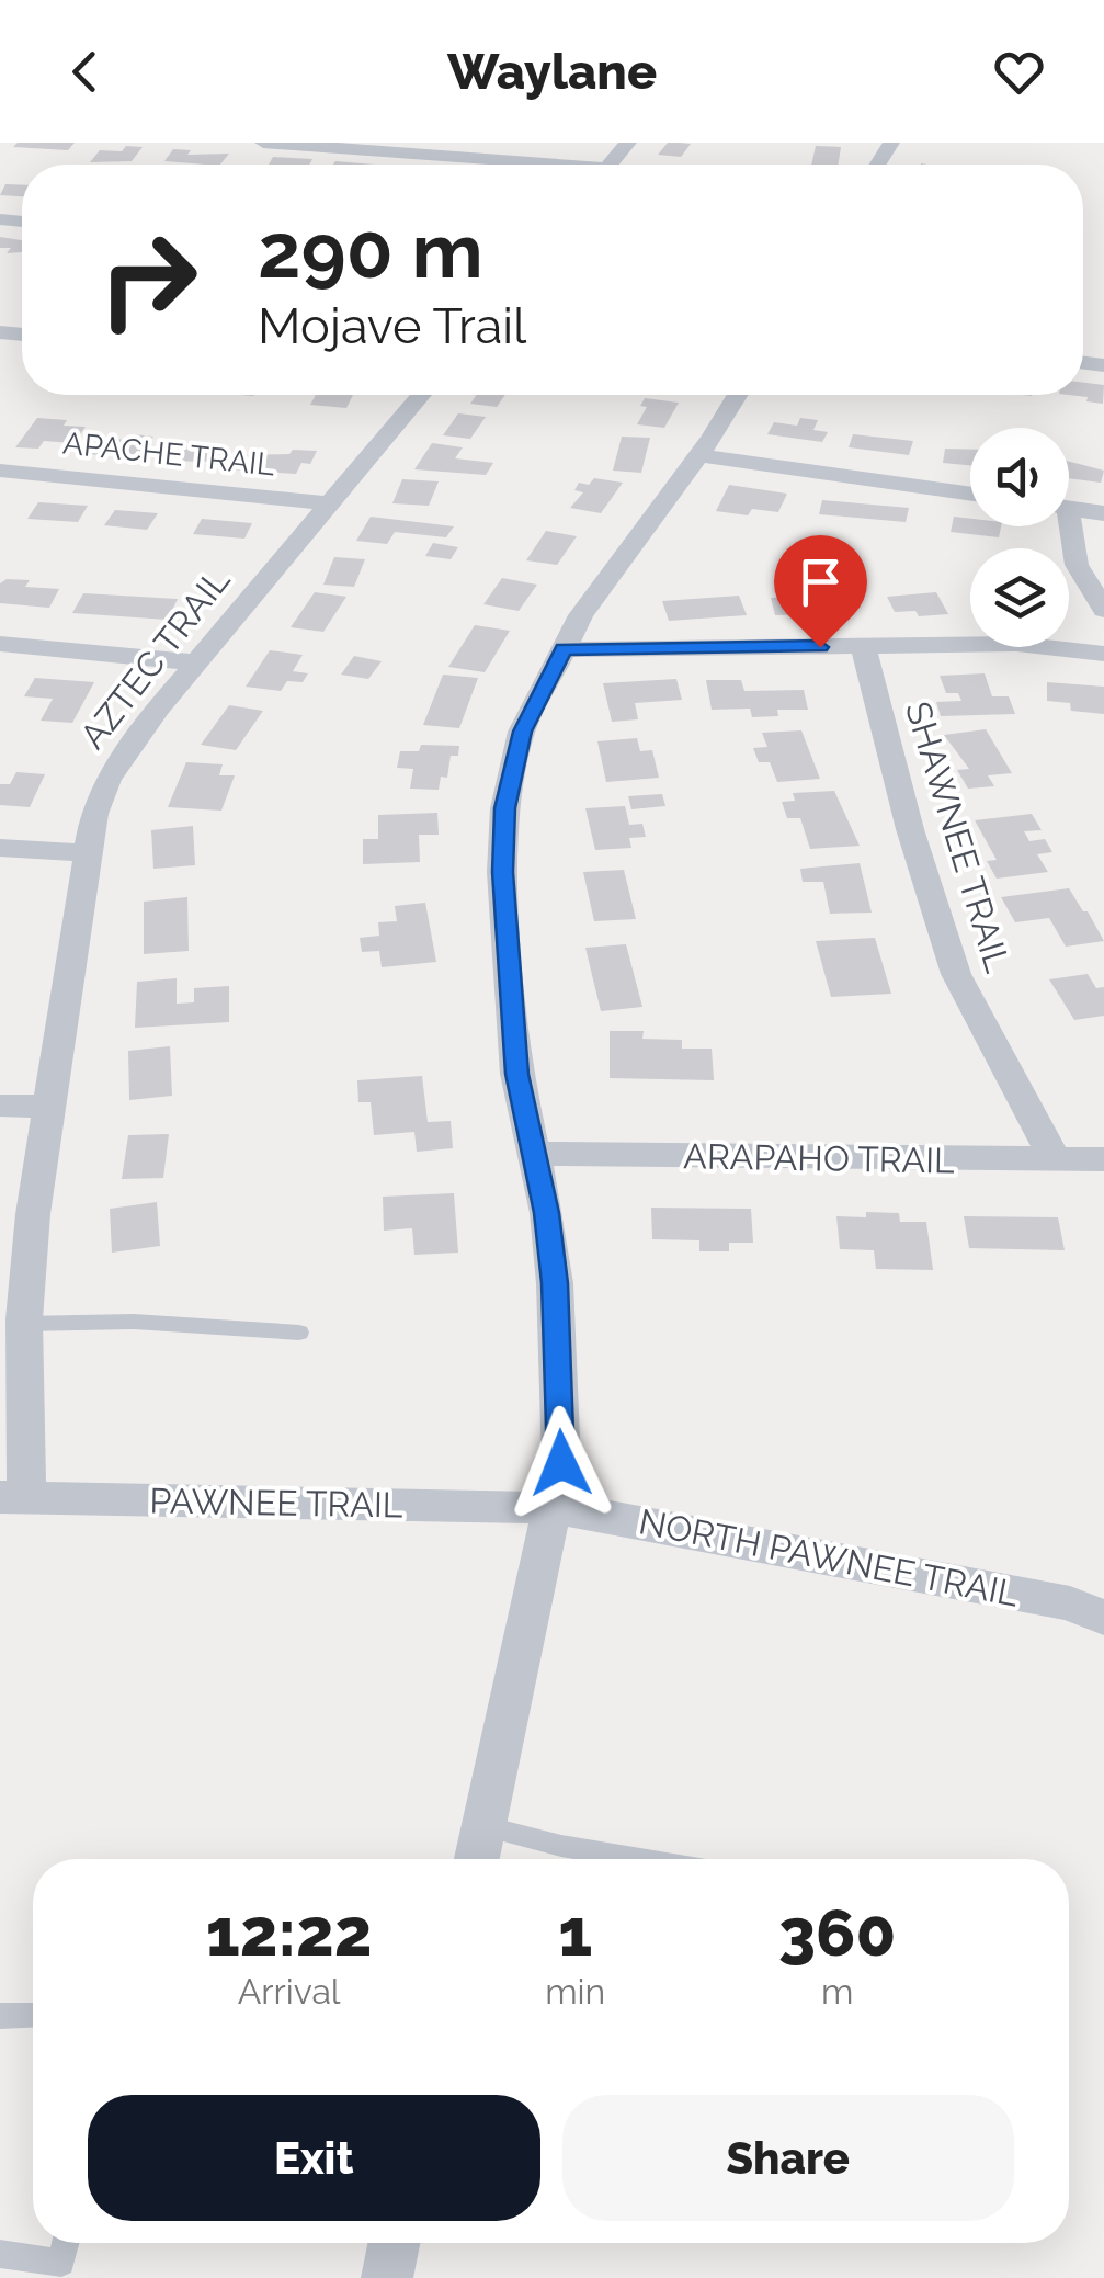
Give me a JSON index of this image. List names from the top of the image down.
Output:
{
  "streets": {
    "street": [
      "APACHE TRAIL",
      "AZTEC TRAIL",
      "SHAWNEE TRAIL",
      "ARAPAHO TRAIL",
      "PAWNEE TRAIL",
      "NORTH PAWNEE TRAIL"
    ]
  },
  "crossings": [
    ["APACHE TRAIL", "AZTEC TRAIL"],
    ["AZTEC TRAIL", "PAWNEE TRAIL"],
    ["SHAWNEE TRAIL", "ARAPAHO TRAIL"],
    ["PAWNEE TRAIL", "NORTH PAWNEE TRAIL"]
  ],
  "page": {
    "header": "Waylane",
    "turn": ["290 m", "Mojave Trail"],
    "eta": [
      "12:22",
      "Arrival",
      "1",
      "min",
      "360",
      "m"
    ],
    "buttons": ["Exit", "Share"]
  }
}
